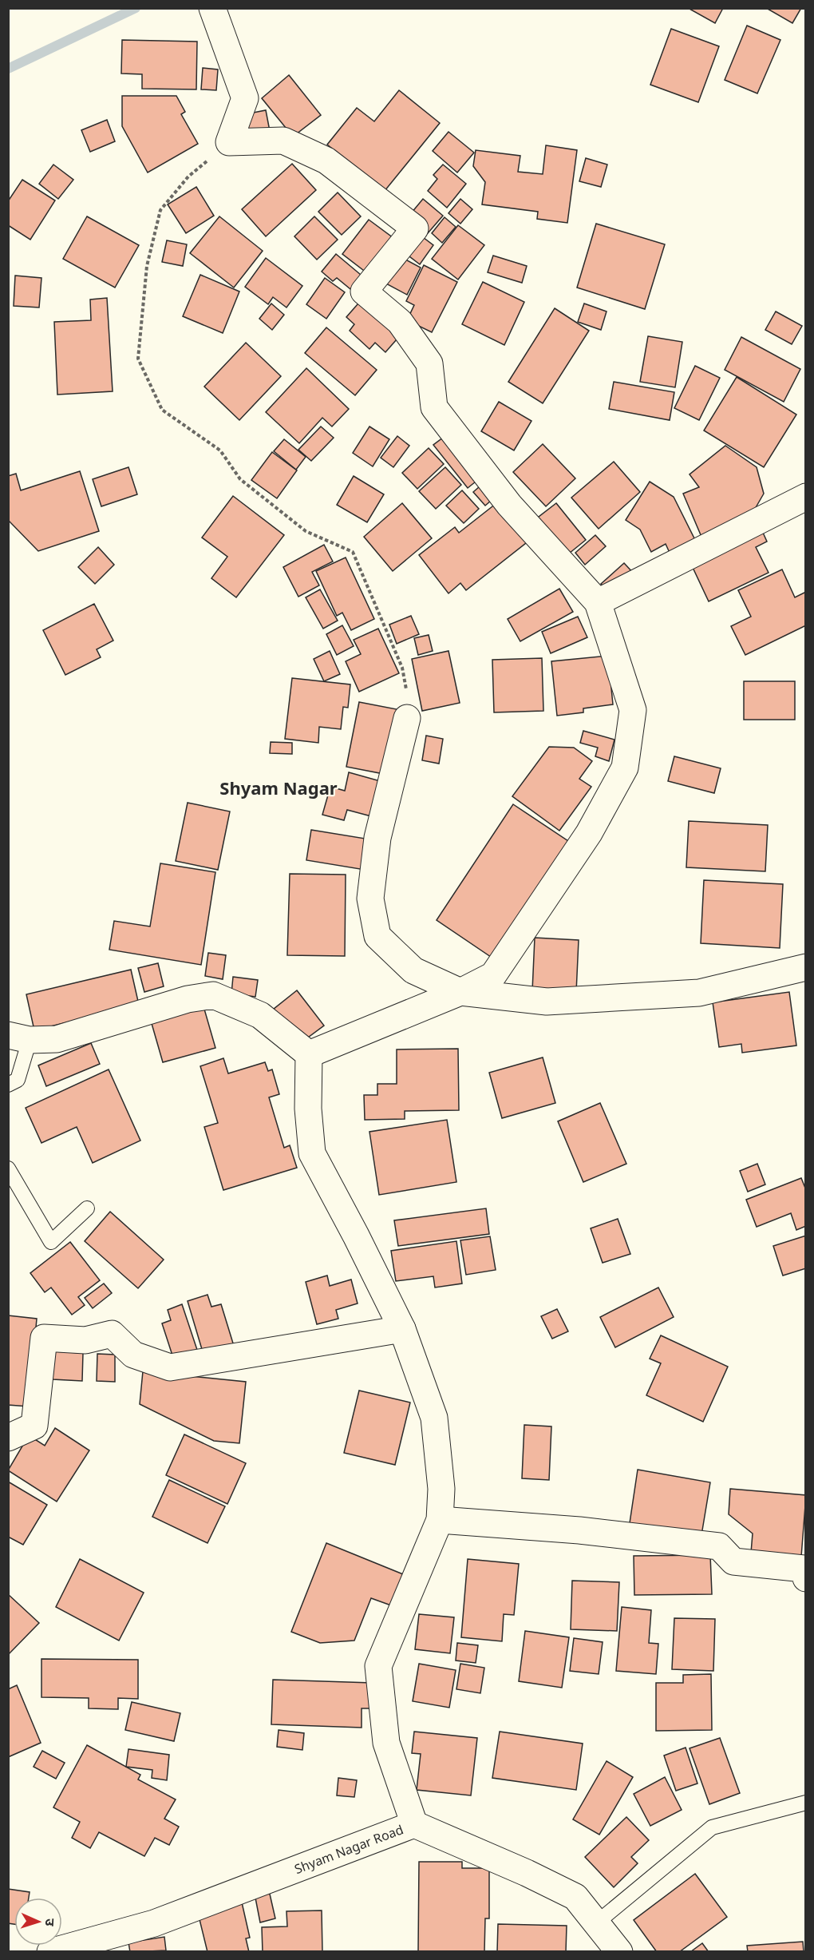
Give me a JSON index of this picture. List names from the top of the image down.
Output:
{
  "streets": {
    "street": ["Shyam Nagar Road"]
  },
  "districts": ["Shyam Nagar"],
  "north": "right"
}
